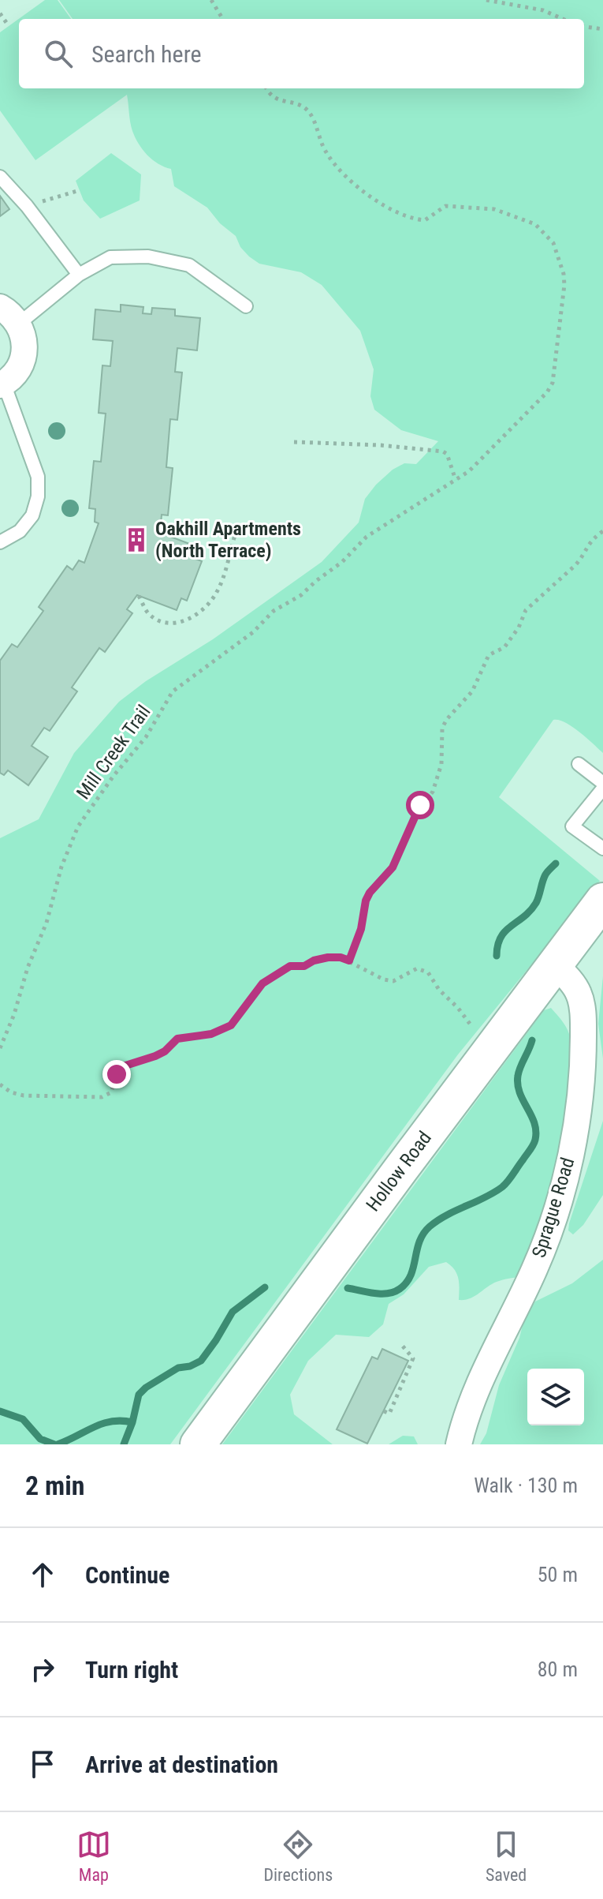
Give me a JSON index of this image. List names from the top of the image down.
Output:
{
  "streets": {
    "main road": ["Hollow Road"],
    "street": ["Sprague Road"],
    "path": ["Mill Creek Trail"]
  },
  "crossings": [
    ["Hollow Road", "Sprague Road"]
  ],
  "places": {
    "building": ["Oakhill Apartments (North Terrace)"]
  },
  "page": {
    "search": "Search here",
    "heading": ["2 min", "Walk · 130 m"],
    "list": [
      ["Continue", "50 m"],
      ["Turn right", "80 m"],
      "Arrive at destination"
    ],
    "nav": ["Map", "Directions", "Saved"]
  }
}
